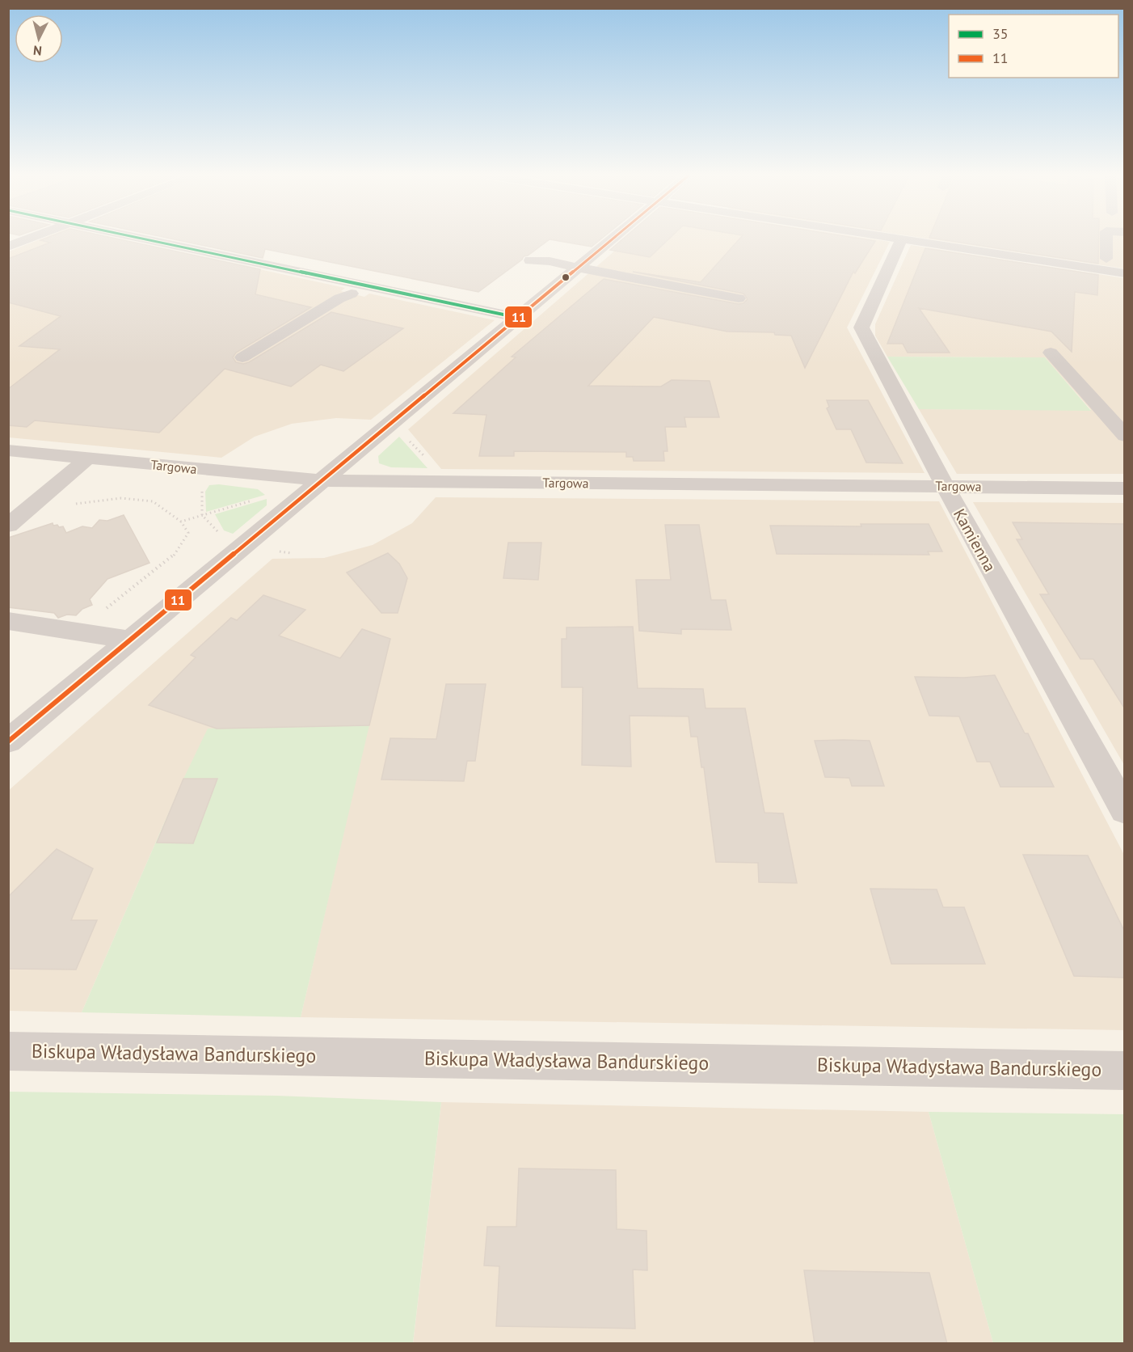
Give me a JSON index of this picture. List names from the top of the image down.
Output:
{
  "streets": {
    "street": ["Targowa", "Kamienna", "Biskupa Władysława Bandurskiego"]
  },
  "crossings": [
    ["Targowa", "Kamienna"]
  ],
  "lines": ["transit line 35", "transit line 11"],
  "legend": ["35", "11"],
  "north": "bottom"
}
